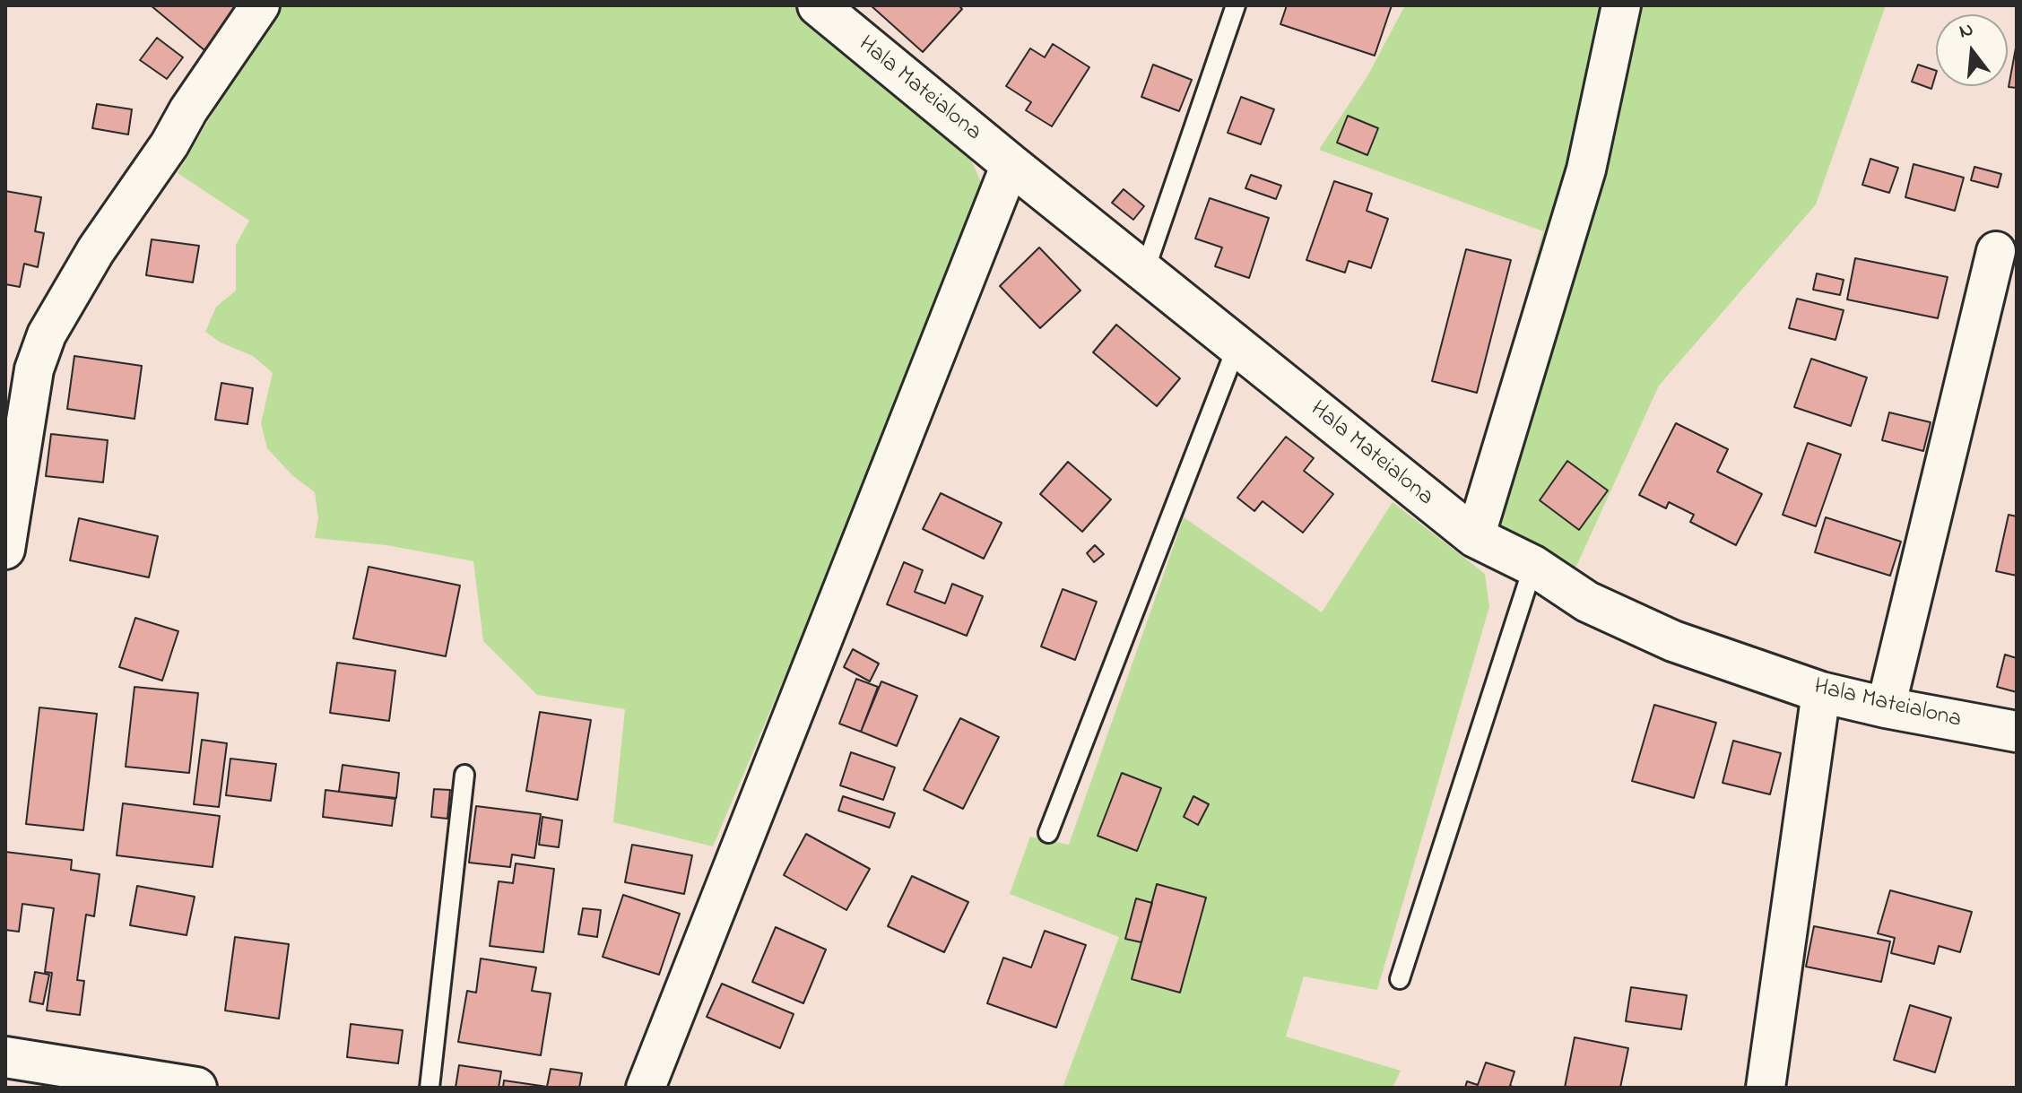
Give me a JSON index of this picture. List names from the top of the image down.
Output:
{
  "streets": {
    "street": ["Hala Mateialona"]
  },
  "north": "top"
}
